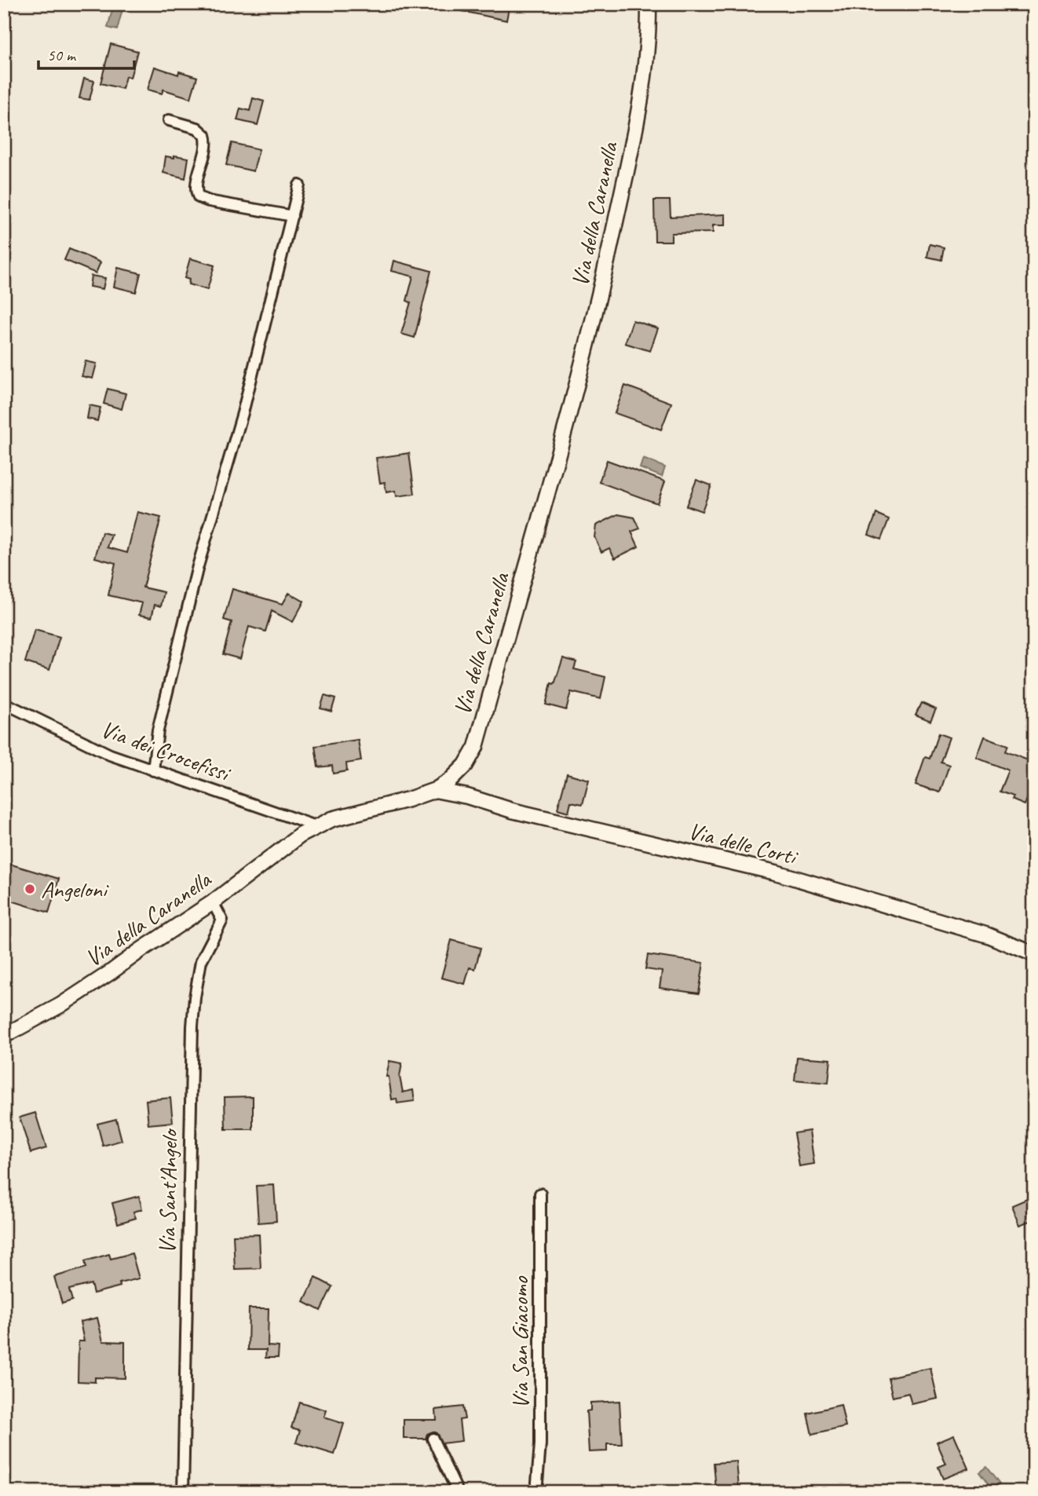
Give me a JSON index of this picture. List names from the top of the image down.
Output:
{
  "streets": {
    "main road": ["Via della Caranella", "Via delle Corti"],
    "street": ["Via dei Crocefissi", "Via Sant'Angelo", "Via San Giacomo"]
  },
  "crossings": [
    ["Via della Caranella", "Via dei Crocefissi"],
    ["Via della Caranella", "Via delle Corti"],
    ["Via della Caranella", "Via Sant'Angelo"]
  ],
  "places": ["Angeloni"],
  "scale_bar": "50 m"
}
